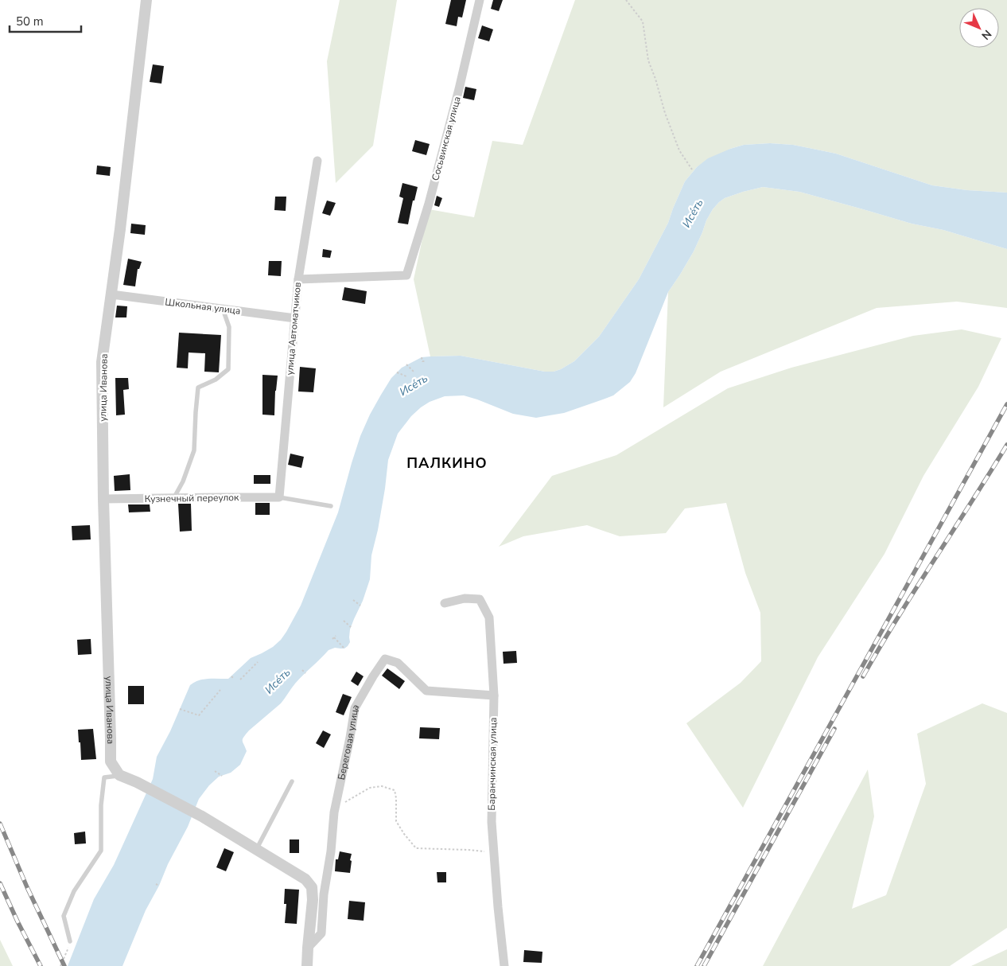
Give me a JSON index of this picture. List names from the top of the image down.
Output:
{
  "streets": {
    "street": [
      "Сосьвинская улица",
      "Школьная улица",
      "улица Автоматчиков",
      "улица Иванова",
      "Кузнечный переулок",
      "Береговая улица",
      "Баранчинская улица"
    ]
  },
  "crossings": [
    ["Сосьвинская улица", "улица Автоматчиков"],
    ["Школьная улица", "улица Автоматчиков"],
    ["Школьная улица", "улица Иванова"],
    ["улица Автоматчиков", "Кузнечный переулок"],
    ["улица Иванова", "Кузнечный переулок"],
    ["Береговая улица", "Баранчинская улица"]
  ],
  "districts": ["ПАЛКИНО"],
  "water": ["Исе́ть"],
  "scale_bar": "50 m",
  "north": "bottom right"
}
